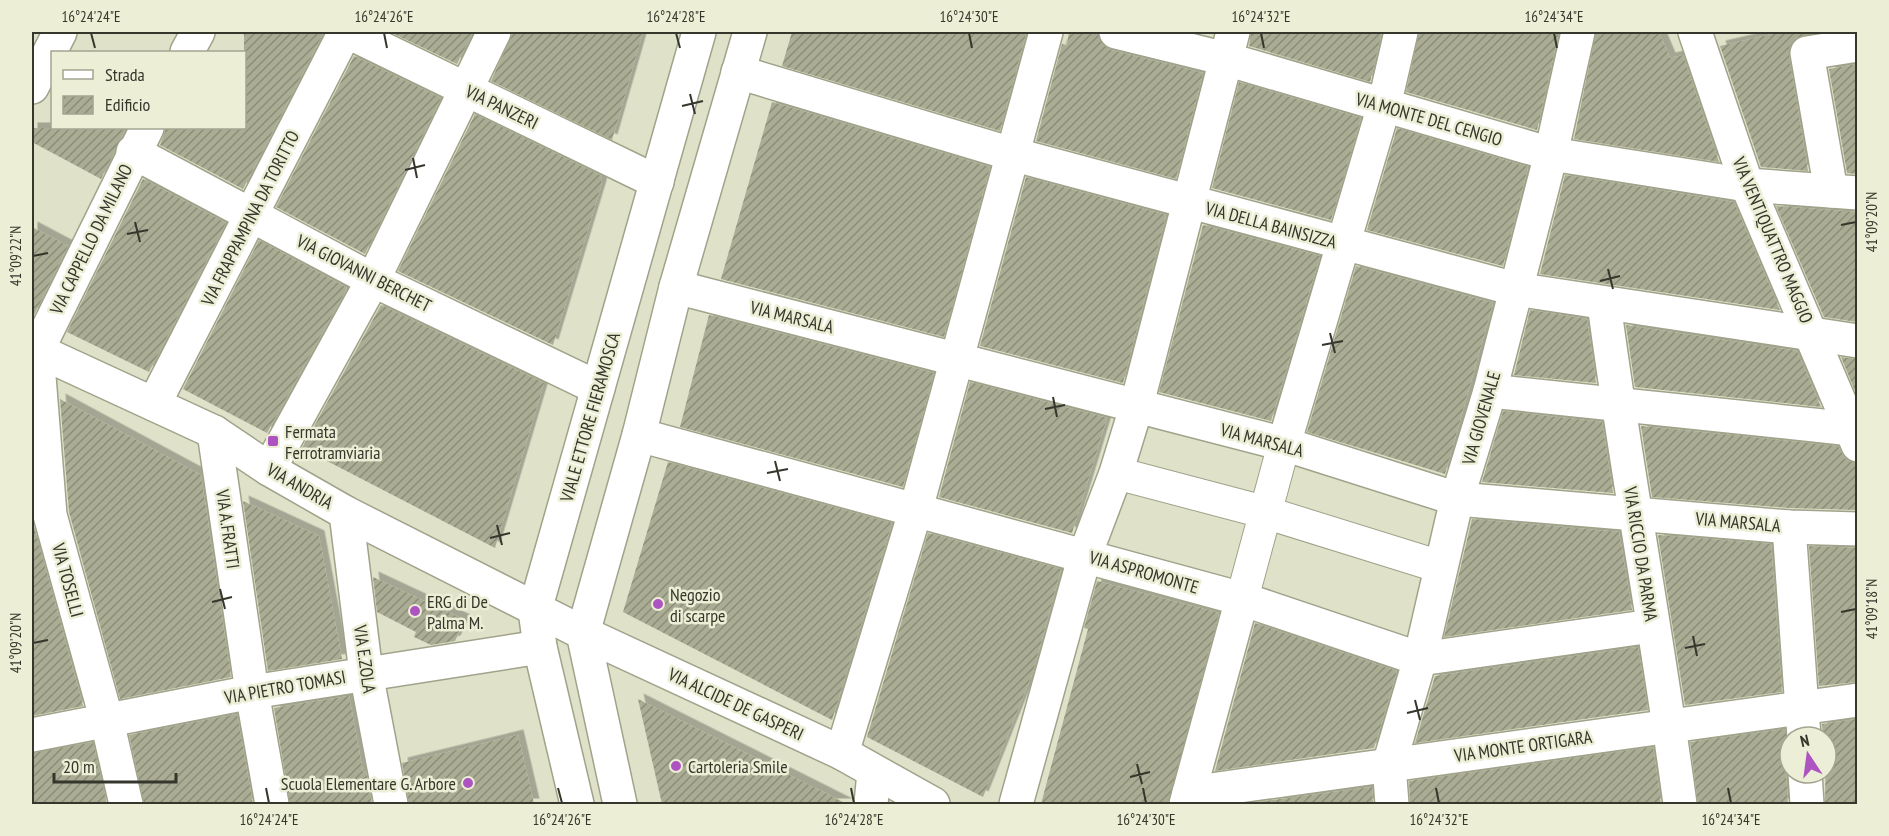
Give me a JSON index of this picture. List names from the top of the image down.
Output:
{
  "streets": {
    "street": [
      "VIA PANZERI",
      "VIA MONTE DEL CENGIO",
      "VIA FRAPPAMPINA DA TORITTO",
      "VIA DELLA BAINSIZZA",
      "VIA CAPPELLO DA MILANO",
      "VIA VENTIQUATTRO MAGGIO",
      "VIA GIOVANNI BERCHET",
      "VIA MARSALA",
      "VIALE ETTORE FIERAMOSCA",
      "VIA GIOVENALE",
      "VIA ANDRIA",
      "VIA A.FRATTI",
      "VIA RICCIO DA PARMA",
      "VIA ASPROMONTE",
      "VIA TOSELLI",
      "VIA E.ZOLA",
      "VIA PIETRO TOMASI",
      "VIA ALCIDE DE GASPERI",
      "VIA MONTE ORTIGARA"
    ]
  },
  "crossings": [
    ["VIA PANZERI", "VIA FRAPPAMPINA DA TORITTO"],
    ["VIA PANZERI", "VIALE ETTORE FIERAMOSCA"],
    ["VIA MONTE DEL CENGIO", "VIA VENTIQUATTRO MAGGIO"],
    ["VIA MONTE DEL CENGIO", "VIA GIOVENALE"],
    ["VIA FRAPPAMPINA DA TORITTO", "VIA GIOVANNI BERCHET"],
    ["VIA FRAPPAMPINA DA TORITTO", "VIA ANDRIA"],
    ["VIA DELLA BAINSIZZA", "VIA VENTIQUATTRO MAGGIO"],
    ["VIA DELLA BAINSIZZA", "VIA GIOVENALE"],
    ["VIA DELLA BAINSIZZA", "VIA RICCIO DA PARMA"],
    ["VIA CAPPELLO DA MILANO", "VIA GIOVANNI BERCHET"],
    ["VIA CAPPELLO DA MILANO", "VIA ANDRIA"],
    ["VIA CAPPELLO DA MILANO", "VIA TOSELLI"],
    ["VIA GIOVANNI BERCHET", "VIALE ETTORE FIERAMOSCA"],
    ["VIA MARSALA", "VIA GIOVENALE"],
    ["VIA MARSALA", "VIA RICCIO DA PARMA"],
    ["VIALE ETTORE FIERAMOSCA", "VIA ANDRIA"],
    ["VIALE ETTORE FIERAMOSCA", "VIA PIETRO TOMASI"],
    ["VIALE ETTORE FIERAMOSCA", "VIA ALCIDE DE GASPERI"],
    ["VIA GIOVENALE", "VIA ASPROMONTE"],
    ["VIA GIOVENALE", "VIA MONTE ORTIGARA"],
    ["VIA ANDRIA", "VIA A.FRATTI"],
    ["VIA ANDRIA", "VIA TOSELLI"],
    ["VIA ANDRIA", "VIA E.ZOLA"],
    ["VIA ANDRIA", "VIA ALCIDE DE GASPERI"],
    ["VIA A.FRATTI", "VIA PIETRO TOMASI"],
    ["VIA RICCIO DA PARMA", "VIA ASPROMONTE"],
    ["VIA RICCIO DA PARMA", "VIA MONTE ORTIGARA"],
    ["VIA TOSELLI", "VIA PIETRO TOMASI"],
    ["VIA E.ZOLA", "VIA PIETRO TOMASI"]
  ],
  "places": {
    "transit": ["Fermata Ferrotramviaria"],
    "other": [
      "Negozio di scarpe",
      "ERG di De Palma M.",
      "Cartoleria Smile",
      "Scuola Elementare G. Arbore"
    ]
  },
  "legend": ["Strada", "Edificio"],
  "scale_bar": "20 m",
  "north": "top",
  "coordinates": [
    "16°24'24\"E",
    "16°24'26\"E",
    "16°24'28\"E",
    "16°24'30\"E",
    "16°24'32\"E",
    "16°24'34\"E",
    "41°09'20\"N",
    "41°09'22\"N",
    "41°09'18\"N"
  ]
}
